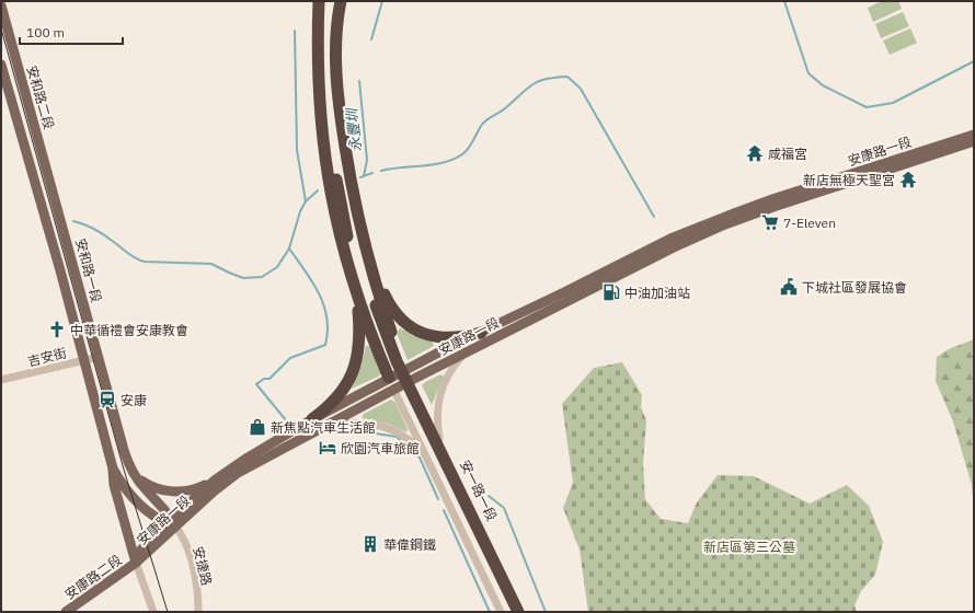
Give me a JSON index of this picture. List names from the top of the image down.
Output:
{
  "streets": {
    "main road": [
      "安和路二段",
      "安康路一段",
      "安和路一段",
      "安康路二段"
    ],
    "street": ["吉安街", "安一路一段", "安捷路"]
  },
  "crossings": [
    ["安和路二段", "安和路一段"],
    ["安康路一段", "安和路一段"],
    ["安康路一段", "安一路一段"],
    ["安康路一段", "安捷路"],
    ["安康路一段", "安康路二段"],
    ["安和路一段", "吉安街"],
    ["安和路一段", "安捷路"]
  ],
  "water": ["永豐圳"],
  "parks": ["新店區第三公墓"],
  "places": {
    "temple": ["咸福宮", "新店無極天聖宮"],
    "supermarket": ["7-Eleven"],
    "public building": ["下城社區發展協會"],
    "fuel station": ["中油加油站"],
    "church": ["中華循禮會安康教會"],
    "station": ["安康"],
    "shop": ["新焦點汽車生活館"],
    "hotel": ["欣園汽車旅館"],
    "building": ["華偉鋼鐵"]
  },
  "scale_bar": "100 m"
}
